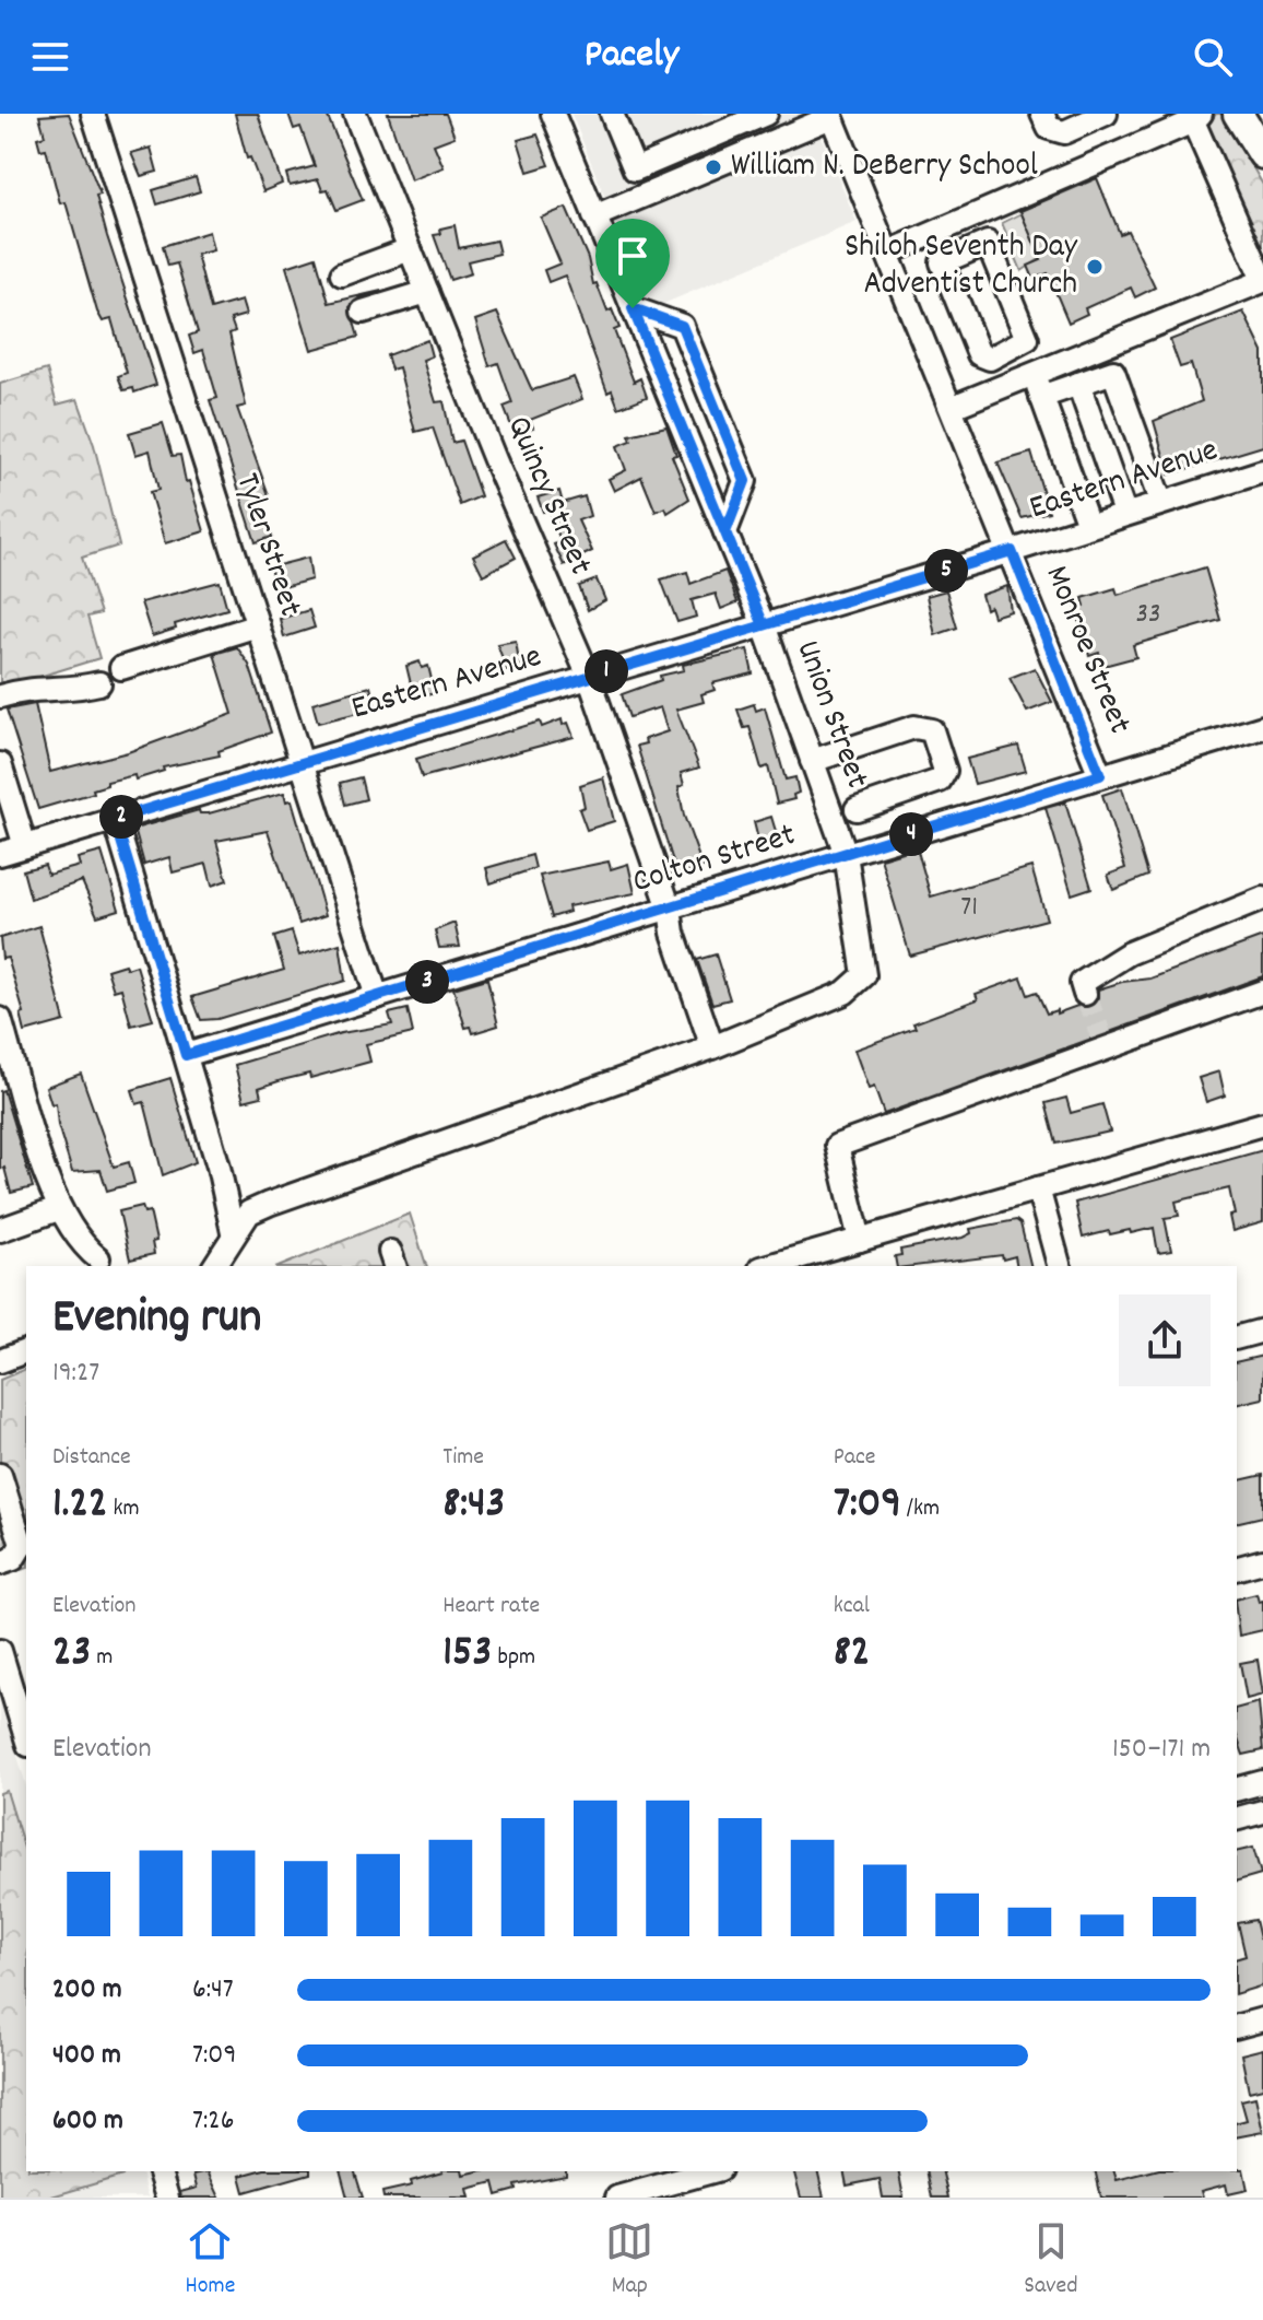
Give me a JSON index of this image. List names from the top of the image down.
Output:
{
  "streets": {
    "street": [
      "Eastern Avenue",
      "Quincy Street",
      "Tyler Street",
      "Monroe Street",
      "Union Street",
      "Colton Street"
    ]
  },
  "crossings": [
    ["Eastern Avenue", "Quincy Street"],
    ["Eastern Avenue", "Tyler Street"],
    ["Eastern Avenue", "Monroe Street"],
    ["Eastern Avenue", "Union Street"],
    ["Quincy Street", "Union Street"],
    ["Quincy Street", "Colton Street"],
    ["Tyler Street", "Colton Street"],
    ["Monroe Street", "Colton Street"],
    ["Union Street", "Colton Street"]
  ],
  "places": ["William N. DeBerry School", "Shiloh Seventh Day Adventist Church"],
  "house_numbers": ["33", "71"],
  "page": {
    "header": "Pacely",
    "pins": [
      "5",
      "1",
      "2",
      "4",
      "3"
    ],
    "heading": ["Evening run", "19:27"],
    "stats": [
      ["Distance", "1.22 km"],
      ["Time", "8:43"],
      ["Pace", "7:09 /km"],
      ["Elevation", "23 m"],
      ["Heart rate", "153 bpm"],
      ["kcal", "82"]
    ],
    "chart": ["Elevation", "150–171 m"],
    "list": [
      {
        "name": "200 m",
        "note": "6:47"
      },
      {
        "name": "400 m",
        "note": "7:09"
      },
      {
        "name": "600 m",
        "note": "7:26"
      }
    ],
    "tabs": ["Home", "Map", "Saved"]
  }
}
